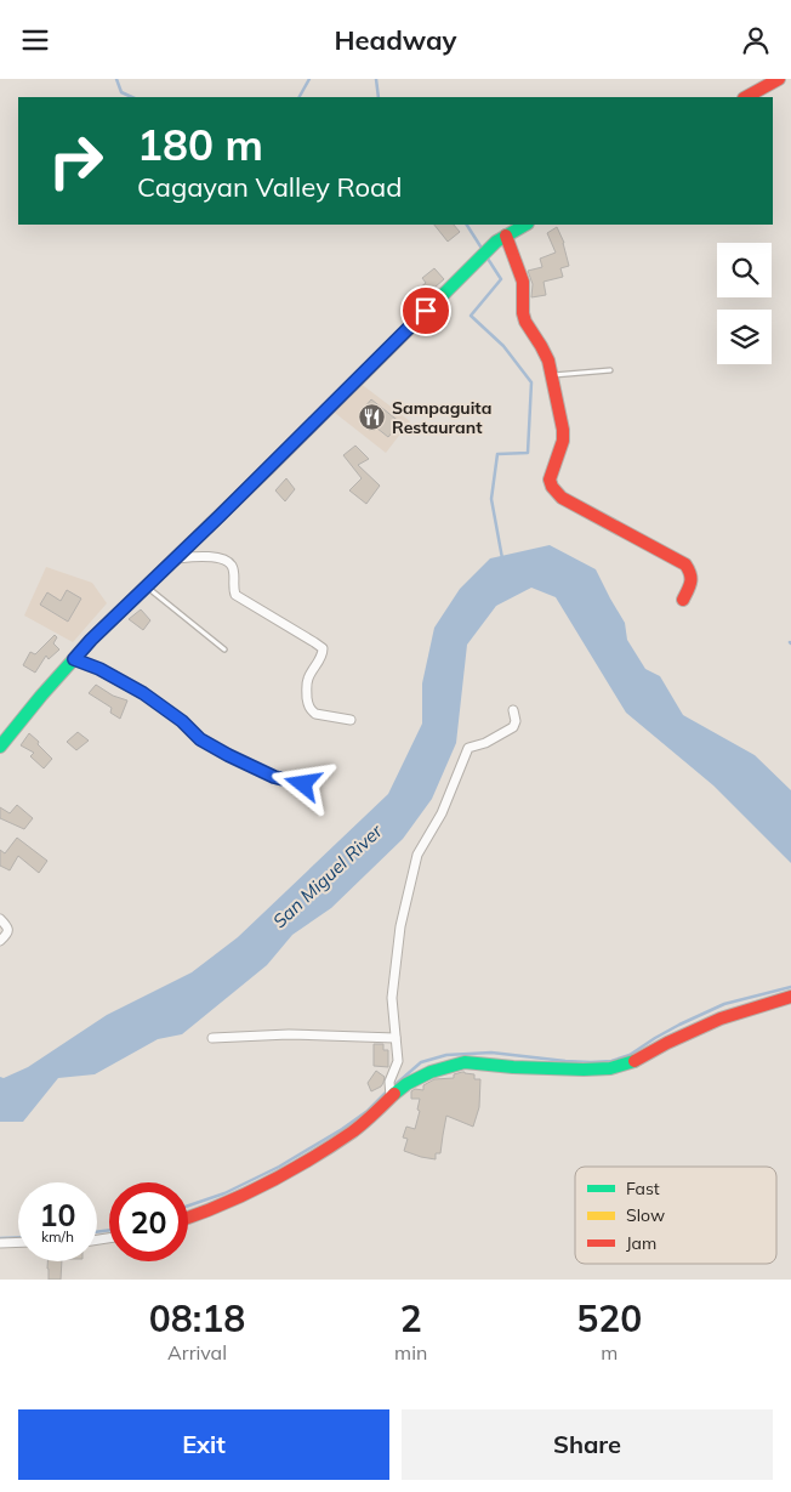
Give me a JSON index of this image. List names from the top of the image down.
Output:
{
  "water": ["San Miguel River"],
  "places": {
    "restaurant": ["Sampaguita Restaurant"]
  },
  "legend": ["Fast", "Slow", "Jam"],
  "page": {
    "header": "Headway",
    "turn": ["180 m", "Cagayan Valley Road"],
    "speed": "10 km/h",
    "limit": "20",
    "eta": [
      "08:18",
      "Arrival",
      "2",
      "min",
      "520",
      "m"
    ],
    "buttons": ["Exit", "Share"]
  }
}
